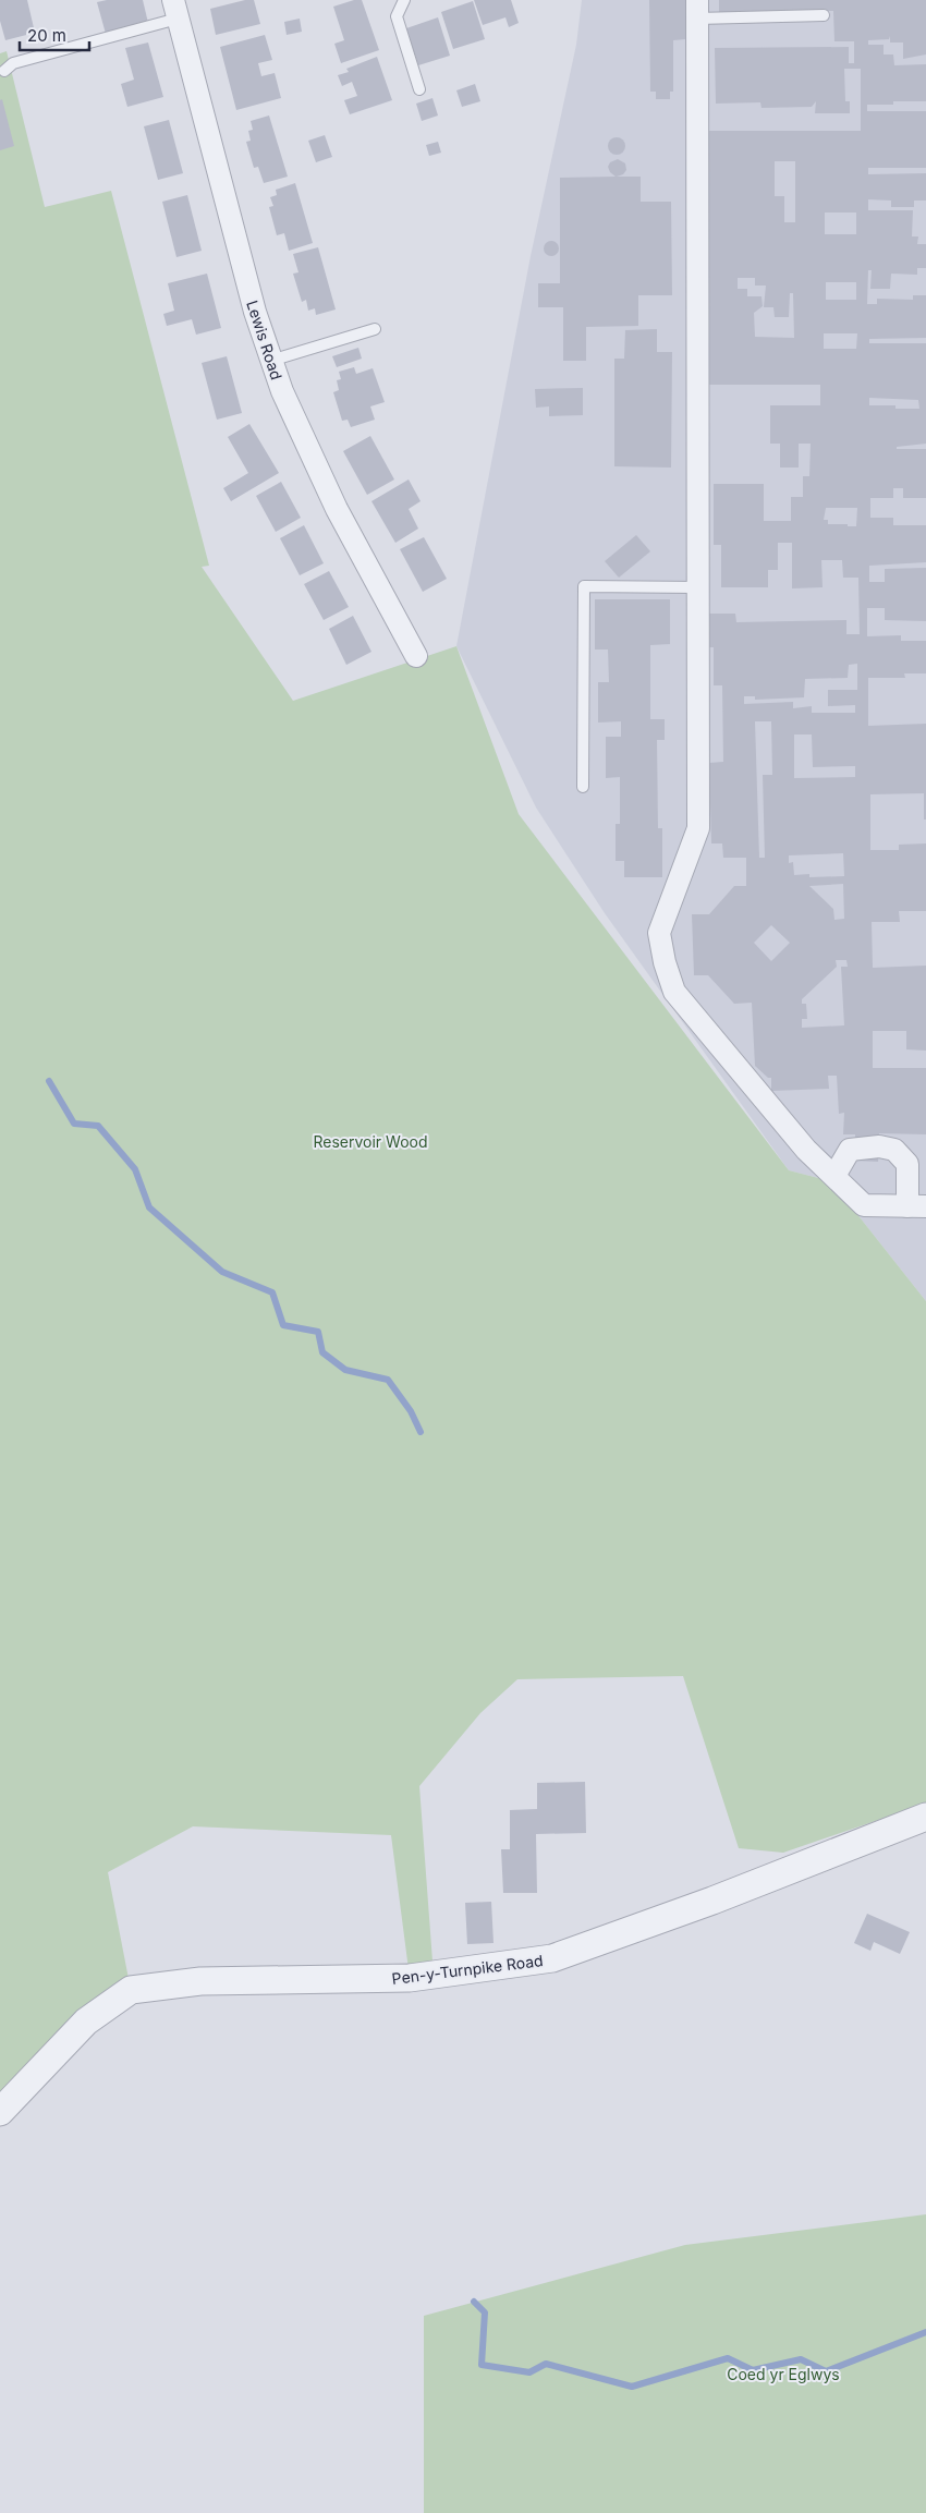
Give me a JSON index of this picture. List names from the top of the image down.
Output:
{
  "streets": {
    "street": ["Lewis Road", "Pen-y-Turnpike Road"]
  },
  "parks": ["Reservoir Wood", "Coed yr Eglwys"],
  "scale_bar": "20 m"
}
